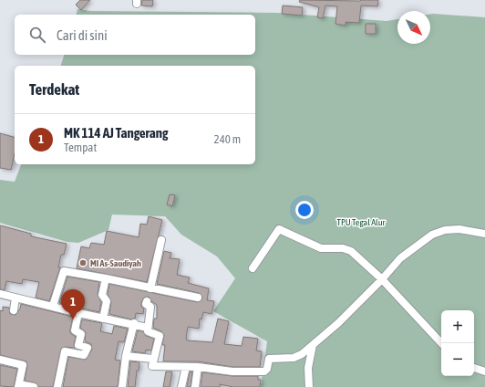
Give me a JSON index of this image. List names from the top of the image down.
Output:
{
  "parks": ["TPU Tegal Alur"],
  "places": ["MI As-Saudiyah"],
  "north": "bottom right",
  "page": {
    "search": "Cari di sini",
    "heading": "Terdekat",
    "list": [
      {
        "mark": "1",
        "name": "MK 114 AJ Tangerang",
        "note": "Tempat",
        "value": "240 m"
      }
    ],
    "pins": "1",
    "map_buttons": ["+", "−"]
  }
}
